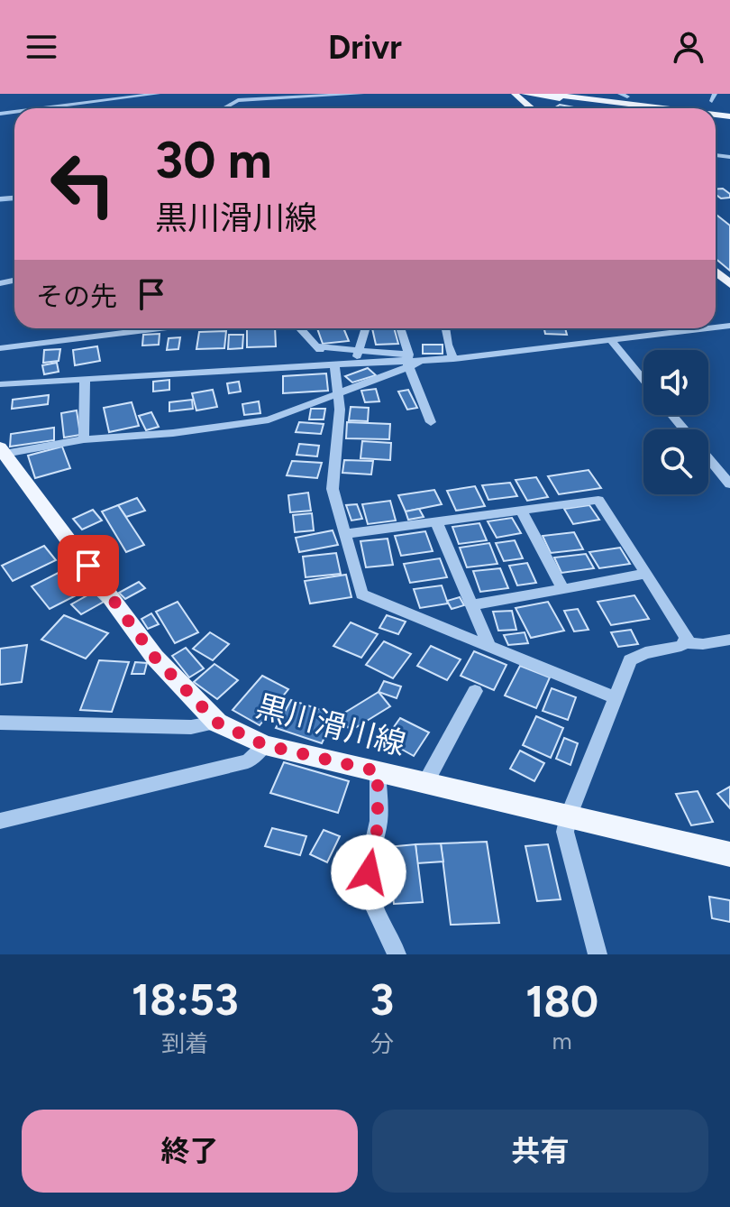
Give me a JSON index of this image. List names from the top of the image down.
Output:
{
  "streets": {
    "main road": ["黒川滑川線"]
  },
  "page": {
    "header": "Drivr",
    "turn": ["30 m", "黒川滑川線"],
    "then": "その先",
    "eta": [
      "18:53",
      "到着",
      "3",
      "分",
      "180",
      "m"
    ],
    "buttons": ["終了", "共有"]
  }
}
